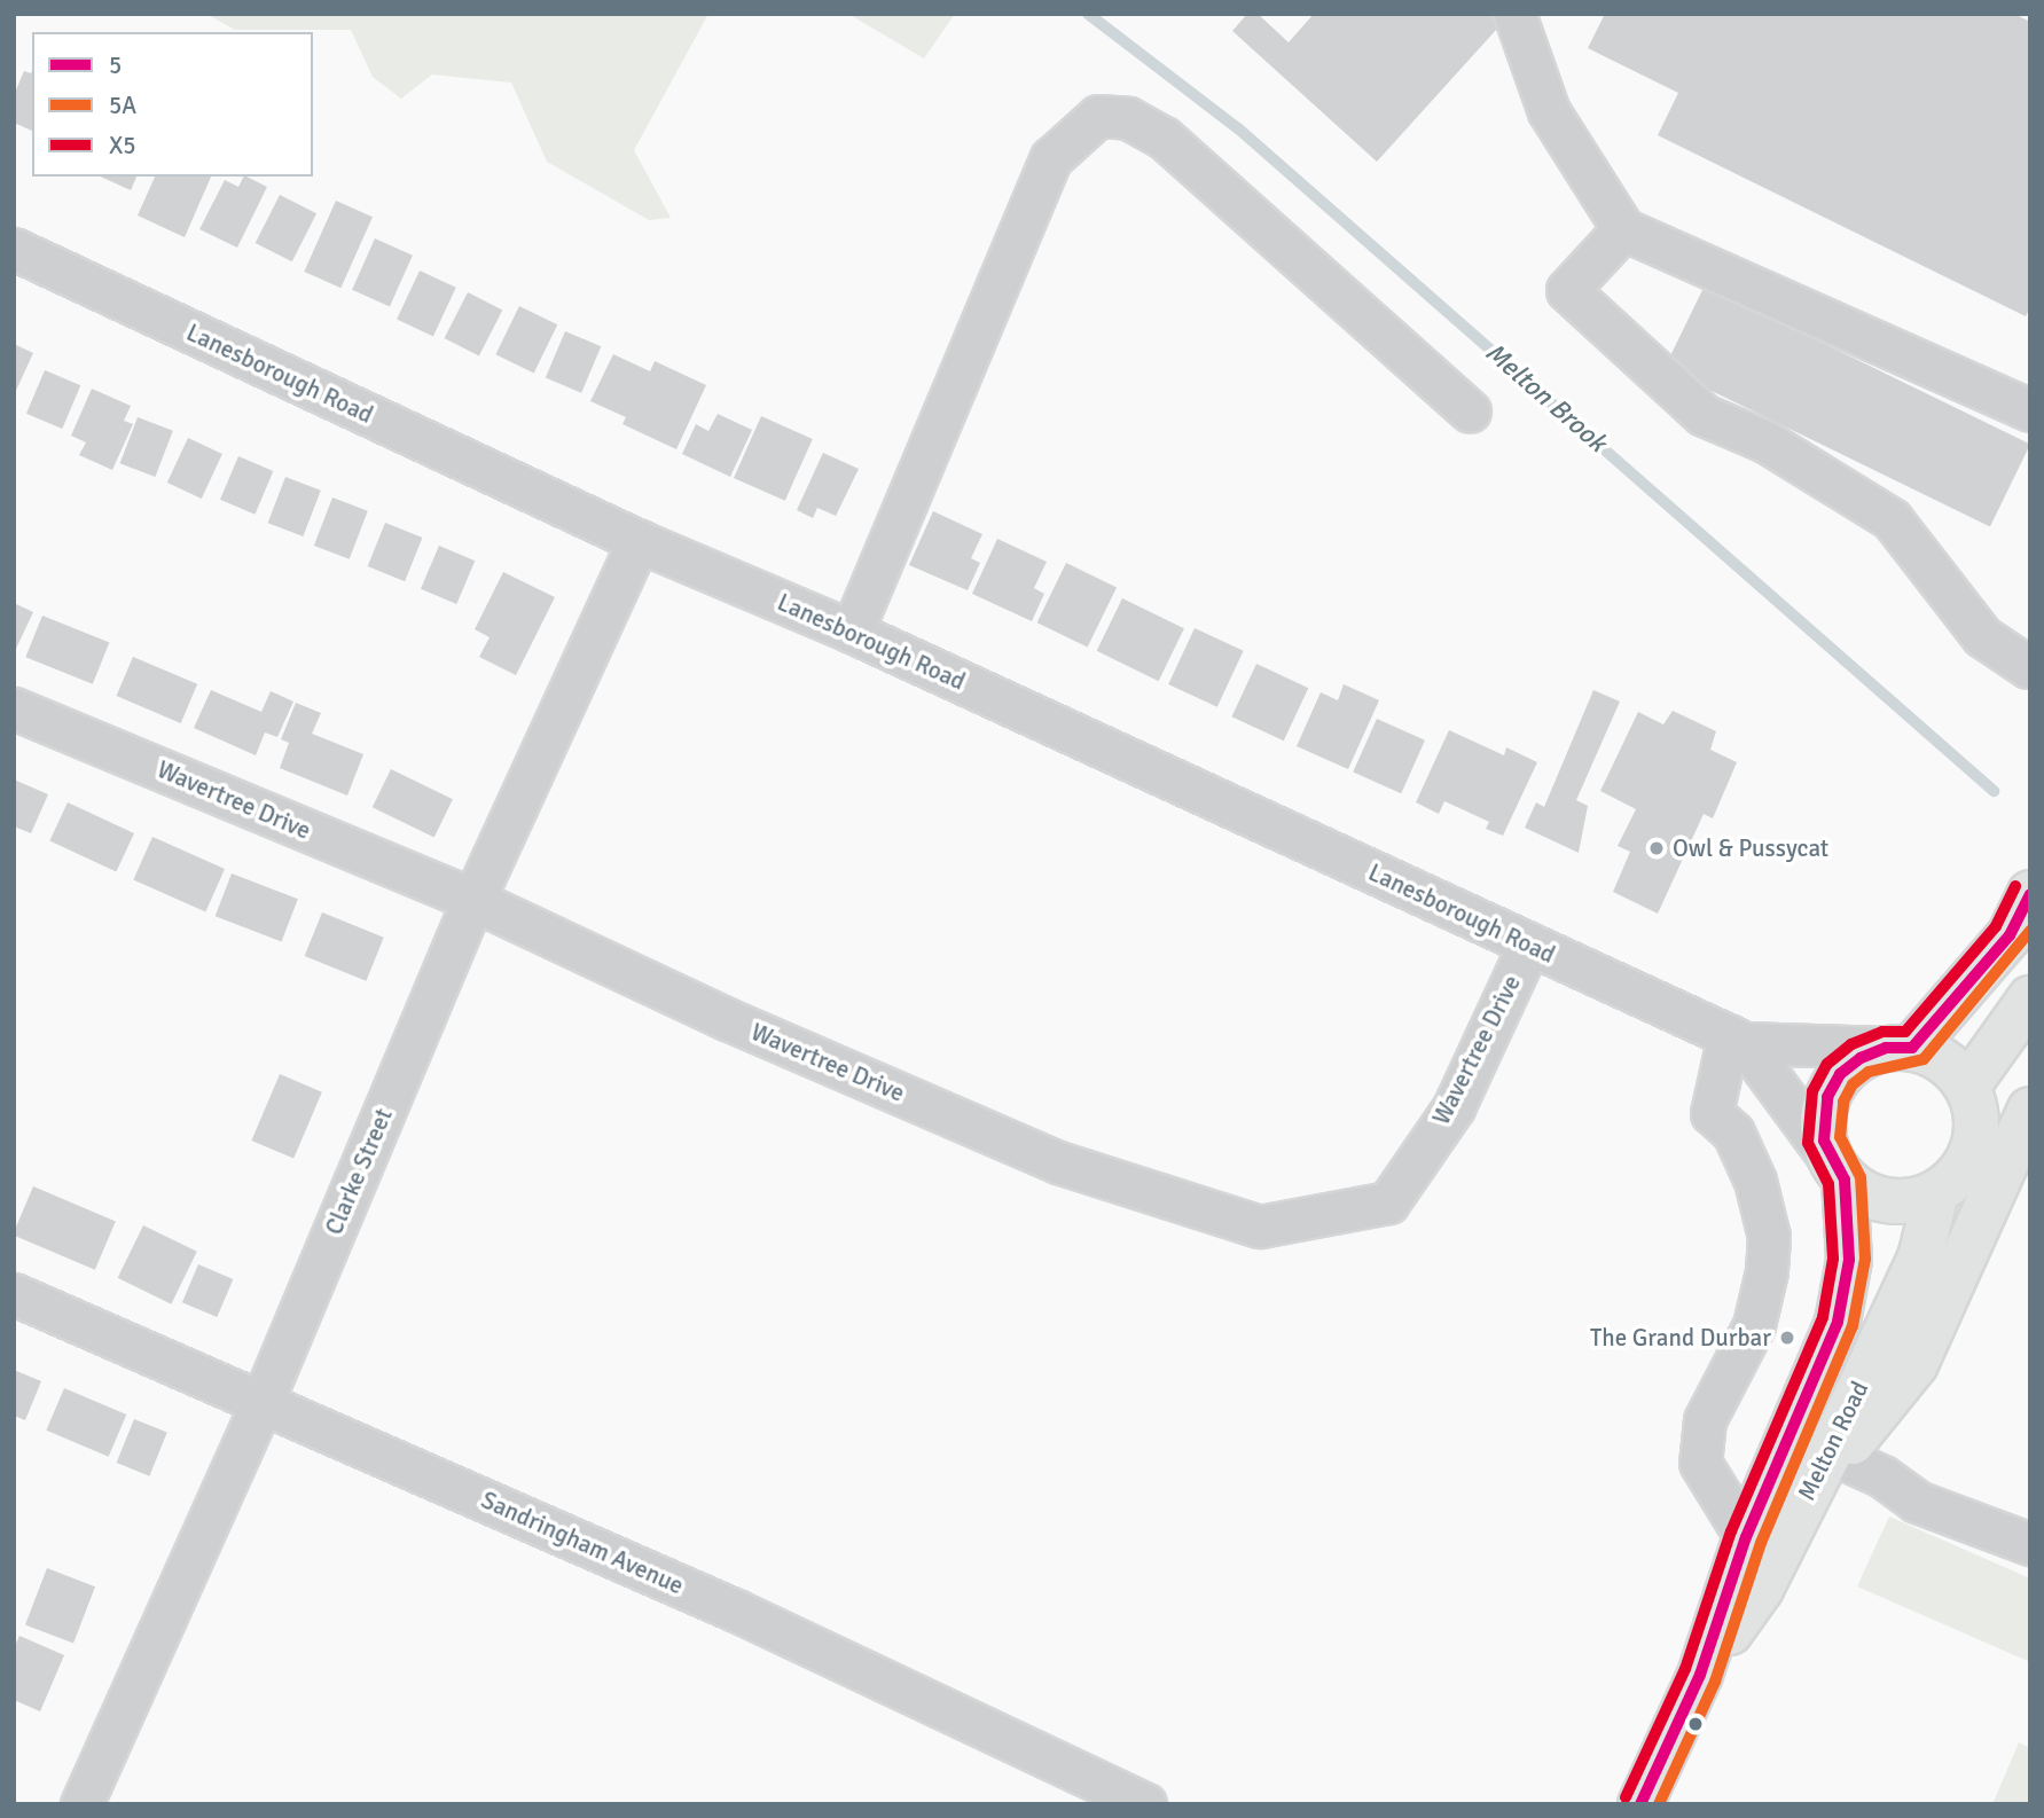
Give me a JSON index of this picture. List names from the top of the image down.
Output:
{
  "streets": {
    "main road": ["Melton Road"],
    "street": [
      "Lanesborough Road",
      "Wavertree Drive",
      "Clarke Street",
      "Sandringham Avenue"
    ]
  },
  "crossings": [
    ["Lanesborough Road", "Wavertree Drive"],
    ["Lanesborough Road", "Clarke Street"],
    ["Lanesborough Road", "Melton Road"],
    ["Wavertree Drive", "Clarke Street"],
    ["Clarke Street", "Sandringham Avenue"]
  ],
  "water": ["Melton Brook"],
  "places": ["Owl & Pussycat", "The Grand Durbar"],
  "lines": ["transit line X5", "transit line 5", "transit line 5A"],
  "legend": ["5", "5A", "X5"]
}
